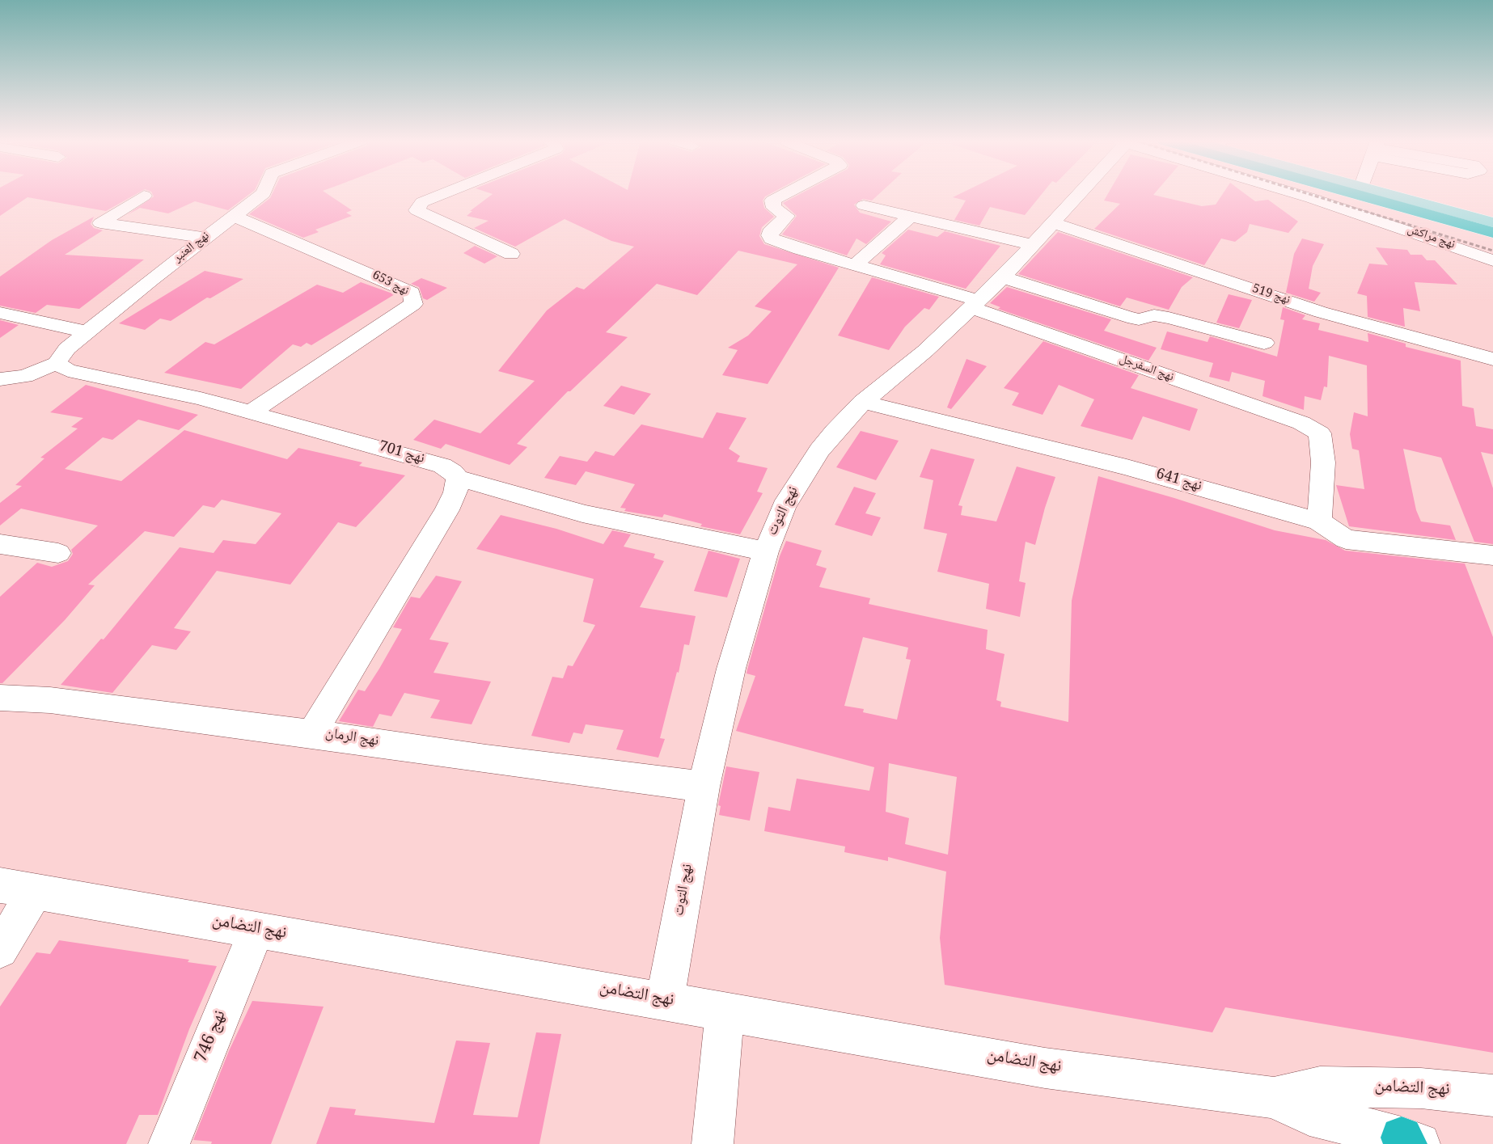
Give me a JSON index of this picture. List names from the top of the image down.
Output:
{
  "streets": {
    "street": [
      "نهج مراكش",
      "نهج العنبر",
      "نهج 653",
      "نهج 519",
      "نهج السفرجل",
      "نهج 701",
      "نهج 641",
      "نهج التوت",
      "نهج الرمان",
      "نهج التضامن",
      "نهج 746"
    ]
  },
  "crossings": [
    ["نهج العنبر", "نهج 653"],
    ["نهج العنبر", "نهج 701"],
    ["نهج 653", "نهج 701"],
    ["نهج 519", "نهج التوت"],
    ["نهج السفرجل", "نهج 641"],
    ["نهج السفرجل", "نهج التوت"],
    ["نهج 641", "نهج التوت"],
    ["نهج التوت", "نهج الرمان"],
    ["نهج التوت", "نهج التضامن"],
    ["نهج التضامن", "نهج 746"]
  ]
}
